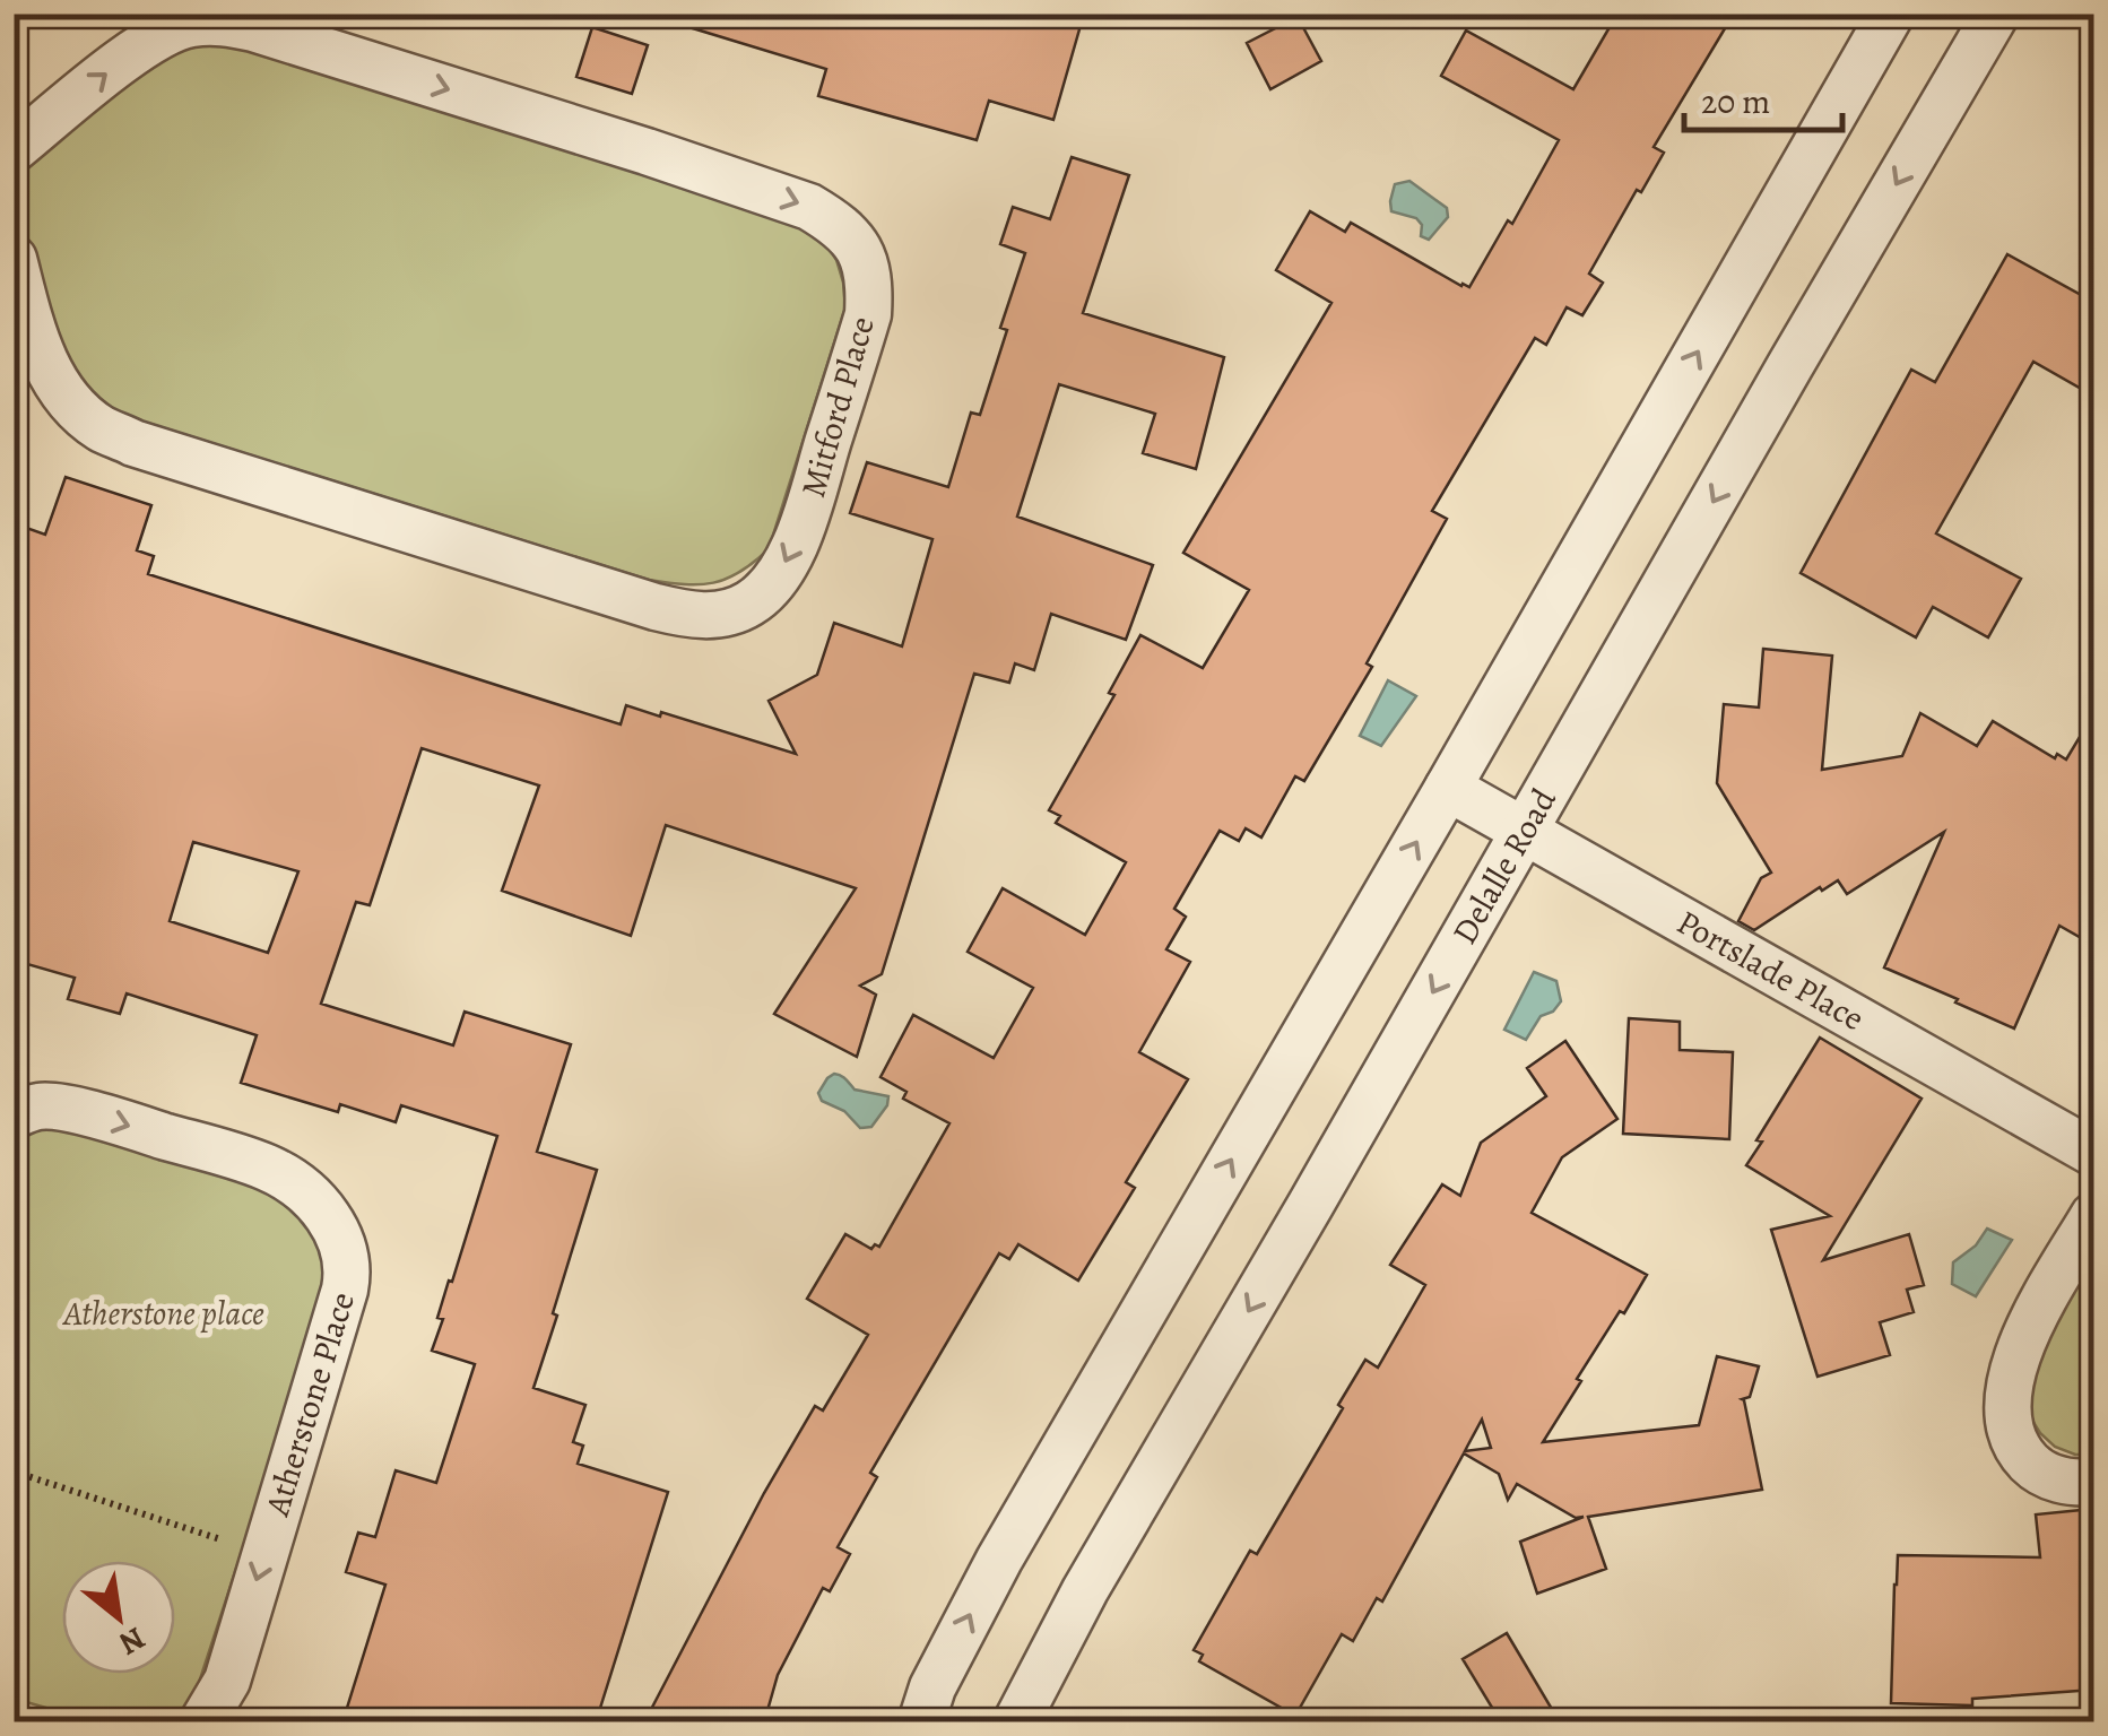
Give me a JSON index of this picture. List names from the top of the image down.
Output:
{
  "streets": {
    "street": [
      "Mitford Place",
      "Delalle Road",
      "Portslade Place",
      "Atherstone Place"
    ]
  },
  "crossings": [
    ["Delalle Road", "Portslade Place"]
  ],
  "parks": ["Atherstone place"],
  "scale_bar": "20 m",
  "north": "bottom right"
}
